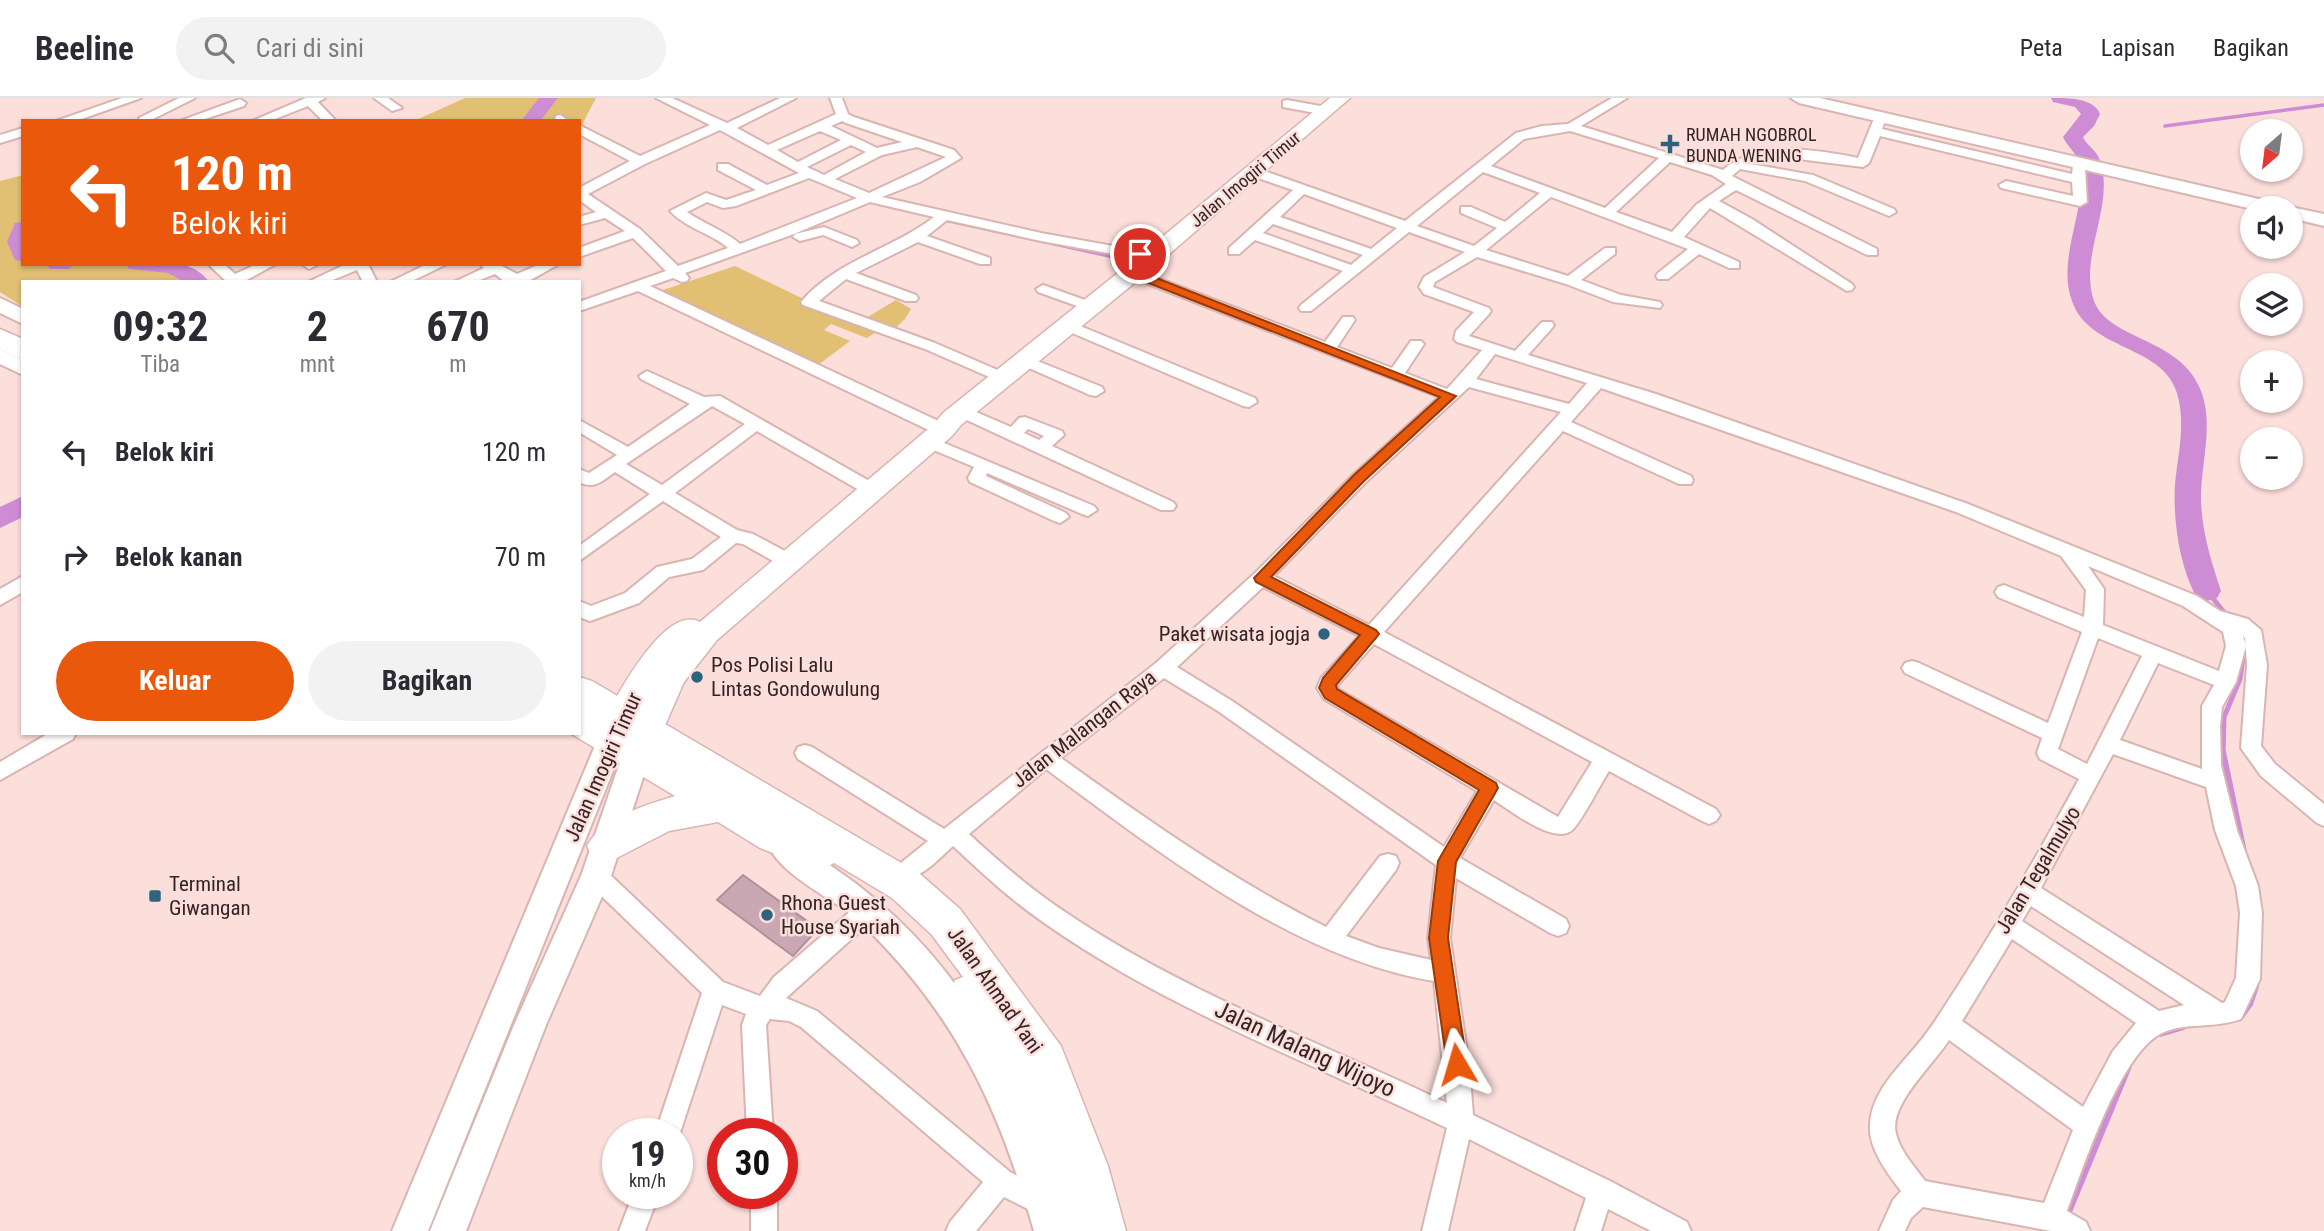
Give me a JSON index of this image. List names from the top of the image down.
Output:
{
  "streets": {
    "highway": ["Jalan Ahmad Yani"],
    "main road": ["Jalan Imogiri Timur"],
    "street": ["Jalan Malangan Raya", "Jalan Tegalmulyo", "Jalan Malang Wijoyo"]
  },
  "crossings": [
    ["Jalan Imogiri Timur", "Jalan Ahmad Yani"],
    ["Jalan Malangan Raya", "Jalan Malang Wijoyo"]
  ],
  "places": {
    "health": ["RUMAH NGOBROL BUNDA WENING"],
    "other": ["Paket wisata jogja", "Pos Polisi Lalu Lintas Gondowulung", "Rhona Guest House Syariah"],
    "transit": ["Terminal Giwangan"]
  },
  "north": "bottom left",
  "page": {
    "header": "Beeline",
    "search": "Cari di sini",
    "nav": ["Peta", "Lapisan", "Bagikan"],
    "map_buttons": ["+", "−"],
    "turn": ["120 m", "Belok kiri"],
    "eta": [
      "09:32",
      "Tiba",
      "2",
      "mnt",
      "670",
      "m"
    ],
    "list": [
      {
        "name": "Belok kiri",
        "value": "120 m"
      },
      {
        "name": "Belok kanan",
        "value": "70 m"
      }
    ],
    "buttons": ["Keluar", "Bagikan"],
    "speed": "19 km/h",
    "limit": "30"
  }
}
